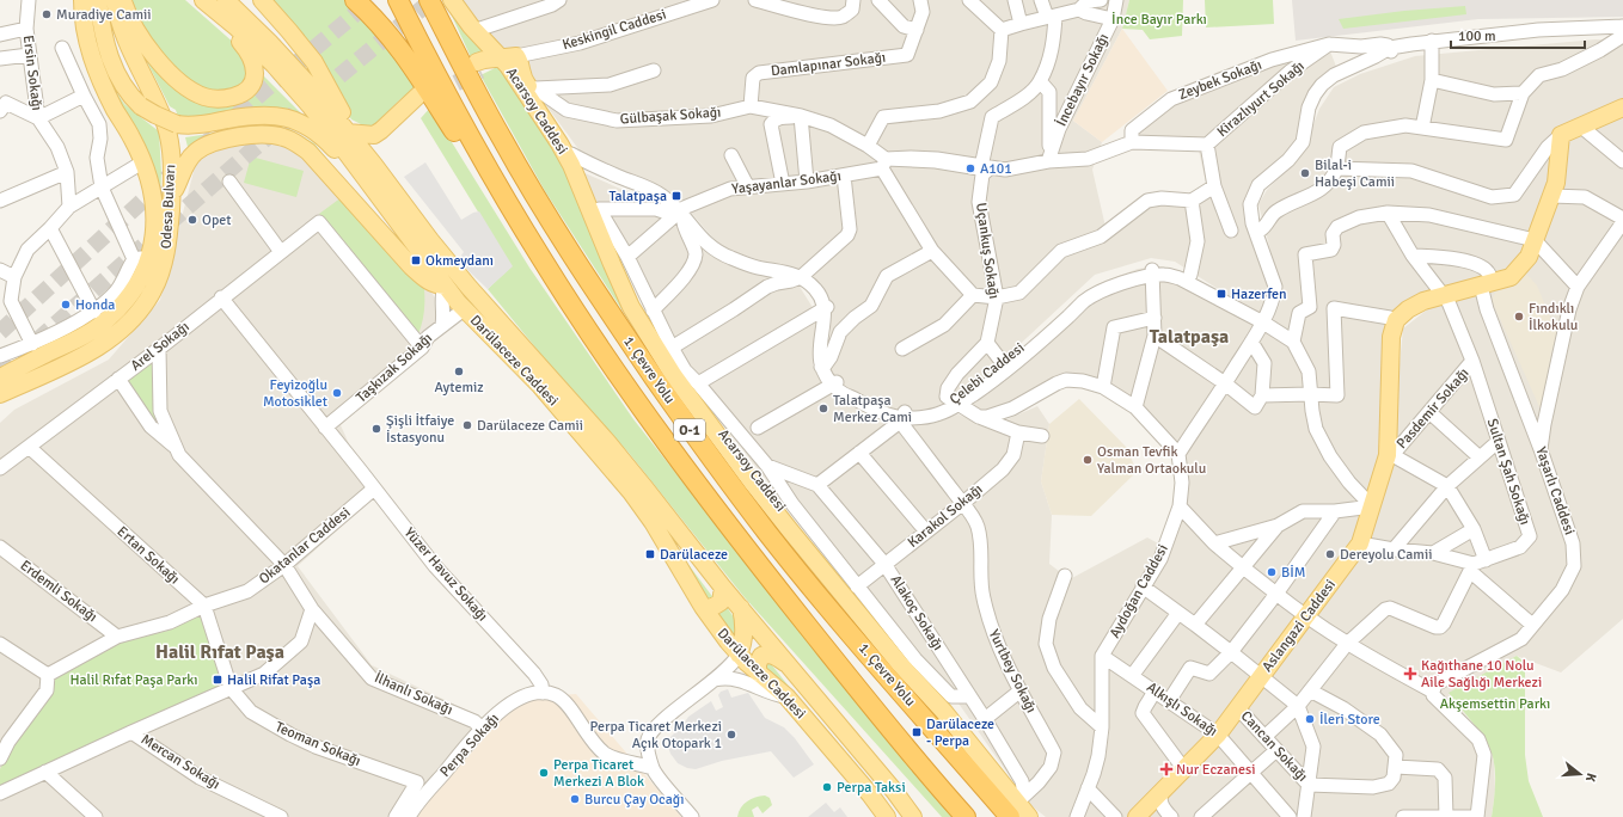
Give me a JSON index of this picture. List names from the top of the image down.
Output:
{
  "streets": {
    "highway": ["1. Çevre Yolu", "O-1"],
    "main road": [
      "Acarsoy Caddesi",
      "Odesa Bulvarı",
      "Darülaceze Caddesi",
      "Aslangazi Caddesi"
    ],
    "street": [
      "Keskingil Caddesi",
      "Damlapınar Sokağı",
      "Ersin Sokağı",
      "İncebayır Sokağı",
      "Zeybek Sokağı",
      "Kirazlıyurt Sokağı",
      "Gülbaşak Sokağı",
      "Yaşayanlar Sokağı",
      "Uçankuş Sokağı",
      "Arel Sokağı",
      "Taşkızak Sokağı",
      "Çelebi Caddesi",
      "Pasdemir Sokağı",
      "Sultan Şah Sokağı",
      "Yaşarlı Caddesi",
      "Karakol Sokağı",
      "Okatanlar Caddesi",
      "Ertan Sokağı",
      "Yüzer Havuz Sokağı",
      "Erdemli Sokağı",
      "Aydoğan Caddesi",
      "Alakoç Sokağı",
      "Yurtbey Sokağı",
      "İlhanlı Sokağı",
      "Alkışlı Sokağı",
      "Teoman Sokağı",
      "Perpa Sokağı",
      "Cancan Sokağı",
      "Mercan Sokağı"
    ]
  },
  "crossings": [
    ["Keskingil Caddesi", "Acarsoy Caddesi"],
    ["Damlapınar Sokağı", "Gülbaşak Sokağı"],
    ["İncebayır Sokağı", "Yaşayanlar Sokağı"],
    ["Zeybek Sokağı", "Kirazlıyurt Sokağı"],
    ["Zeybek Sokağı", "Yaşayanlar Sokağı"],
    ["Kirazlıyurt Sokağı", "Yaşayanlar Sokağı"],
    ["Acarsoy Caddesi", "Gülbaşak Sokağı"],
    ["Acarsoy Caddesi", "1. Çevre Yolu"],
    ["Acarsoy Caddesi", "Alakoç Sokağı"],
    ["Acarsoy Caddesi", "Yurtbey Sokağı"],
    ["Gülbaşak Sokağı", "Yaşayanlar Sokağı"],
    ["Yaşayanlar Sokağı", "Uçankuş Sokağı"],
    ["Arel Sokağı", "Taşkızak Sokağı"],
    ["Arel Sokağı", "Ertan Sokağı"],
    ["Arel Sokağı", "Yüzer Havuz Sokağı"],
    ["Darülaceze Caddesi", "Taşkızak Sokağı"],
    ["Taşkızak Sokağı", "Yüzer Havuz Sokağı"],
    ["1. Çevre Yolu", "Alakoç Sokağı"],
    ["1. Çevre Yolu", "Yurtbey Sokağı"],
    ["Çelebi Caddesi", "Yurtbey Sokağı"],
    ["Pasdemir Sokağı", "Sultan Şah Sokağı"],
    ["Pasdemir Sokağı", "Aslangazi Caddesi"],
    ["Karakol Sokağı", "Alakoç Sokağı"],
    ["Karakol Sokağı", "Yurtbey Sokağı"],
    ["Okatanlar Caddesi", "Ertan Sokağı"],
    ["Okatanlar Caddesi", "Yüzer Havuz Sokağı"],
    ["Okatanlar Caddesi", "Erdemli Sokağı"],
    ["Okatanlar Caddesi", "İlhanlı Sokağı"],
    ["Ertan Sokağı", "Teoman Sokağı"],
    ["Yüzer Havuz Sokağı", "Perpa Sokağı"],
    ["Aydoğan Caddesi", "Alkışlı Sokağı"],
    ["Alakoç Sokağı", "Yurtbey Sokağı"],
    ["Aslangazi Caddesi", "Alkışlı Sokağı"],
    ["Aslangazi Caddesi", "Cancan Sokağı"],
    ["İlhanlı Sokağı", "Perpa Sokağı"]
  ],
  "districts": ["Talatpaşa", "Halil Rıfat Paşa"],
  "parks": ["İnce Bayır Parkı", "Halil Rıfat Paşa Parkı", "Akşemsettin Parkı"],
  "places": {
    "other": [
      "Muradiye Camii",
      "A101",
      "Bilal-i Habeşi Camii",
      "Opet",
      "Honda",
      "Fındıklı İlkokulu",
      "Aytemiz",
      "Feyizoğlu Motosiklet",
      "Talatpaşa Merkez Cami",
      "Darülaceze Camii",
      "Şişli İtfaiye İstasyonu",
      "Osman Tevfik Yalman Ortaokulu",
      "Dereyolu Camii",
      "BİM",
      "İleri Store",
      "Perpa Ticaret Merkezi Açık Otopark 1",
      "Perpa Ticaret Merkezi A Blok",
      "Perpa Taksi",
      "Burcu Çay Ocağı"
    ],
    "transit": [
      "Talatpaşa",
      "Okmeydanı",
      "Hazerfen",
      "Darülaceze",
      "Halil Rifat Paşa",
      "Darülaceze - Perpa"
    ],
    "health": ["Kağıthane 10 Nolu Aile Sağlığı Merkezi", "Nur Eczanesi"]
  },
  "scale_bar": "100 m",
  "north": "right"
}
